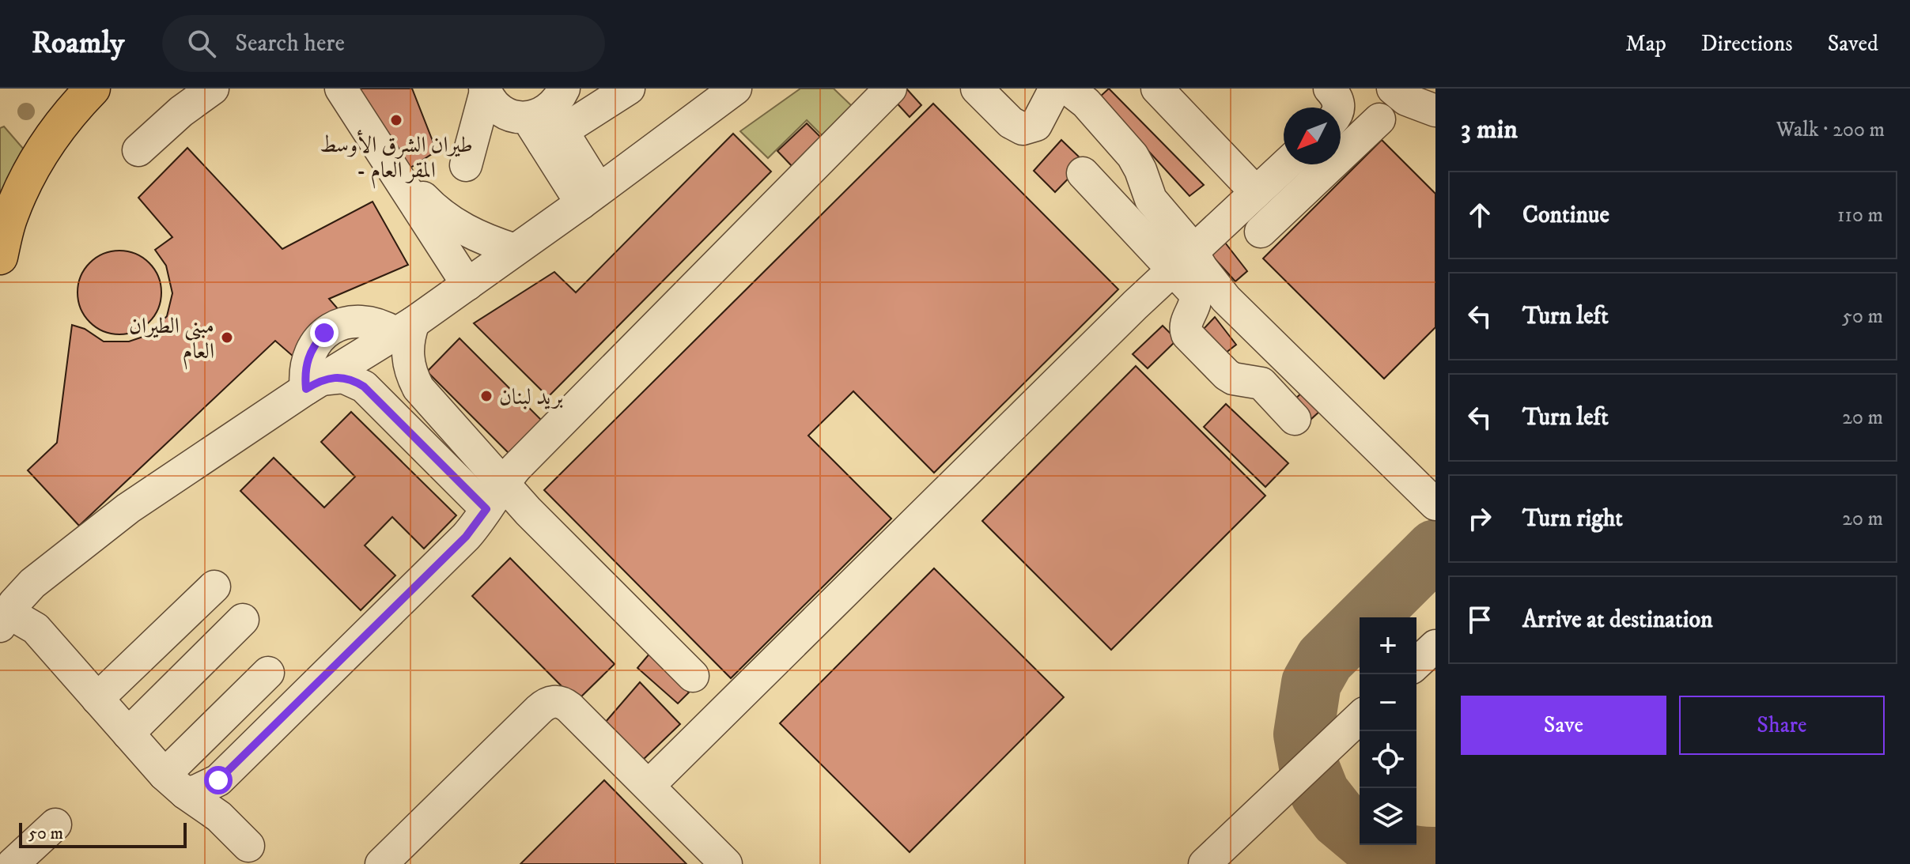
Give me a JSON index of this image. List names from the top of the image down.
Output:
{
  "places": ["طيران الشرق الأوسط - المقر العام", "مبنى الطيران العام", "بريد لبنان"],
  "scale_bar": "50 m",
  "north": "bottom left",
  "page": {
    "header": "Roamly",
    "search": "Search here",
    "nav": ["Map", "Directions", "Saved"],
    "heading": ["3 min", "Walk · 200 m"],
    "list": [
      ["Continue", "110 m"],
      ["Turn left", "50 m"],
      ["Turn left", "20 m"],
      ["Turn right", "20 m"],
      "Arrive at destination"
    ],
    "map_buttons": ["+", "−"],
    "buttons": ["Save", "Share"],
    "scale": "50 m"
  }
}
